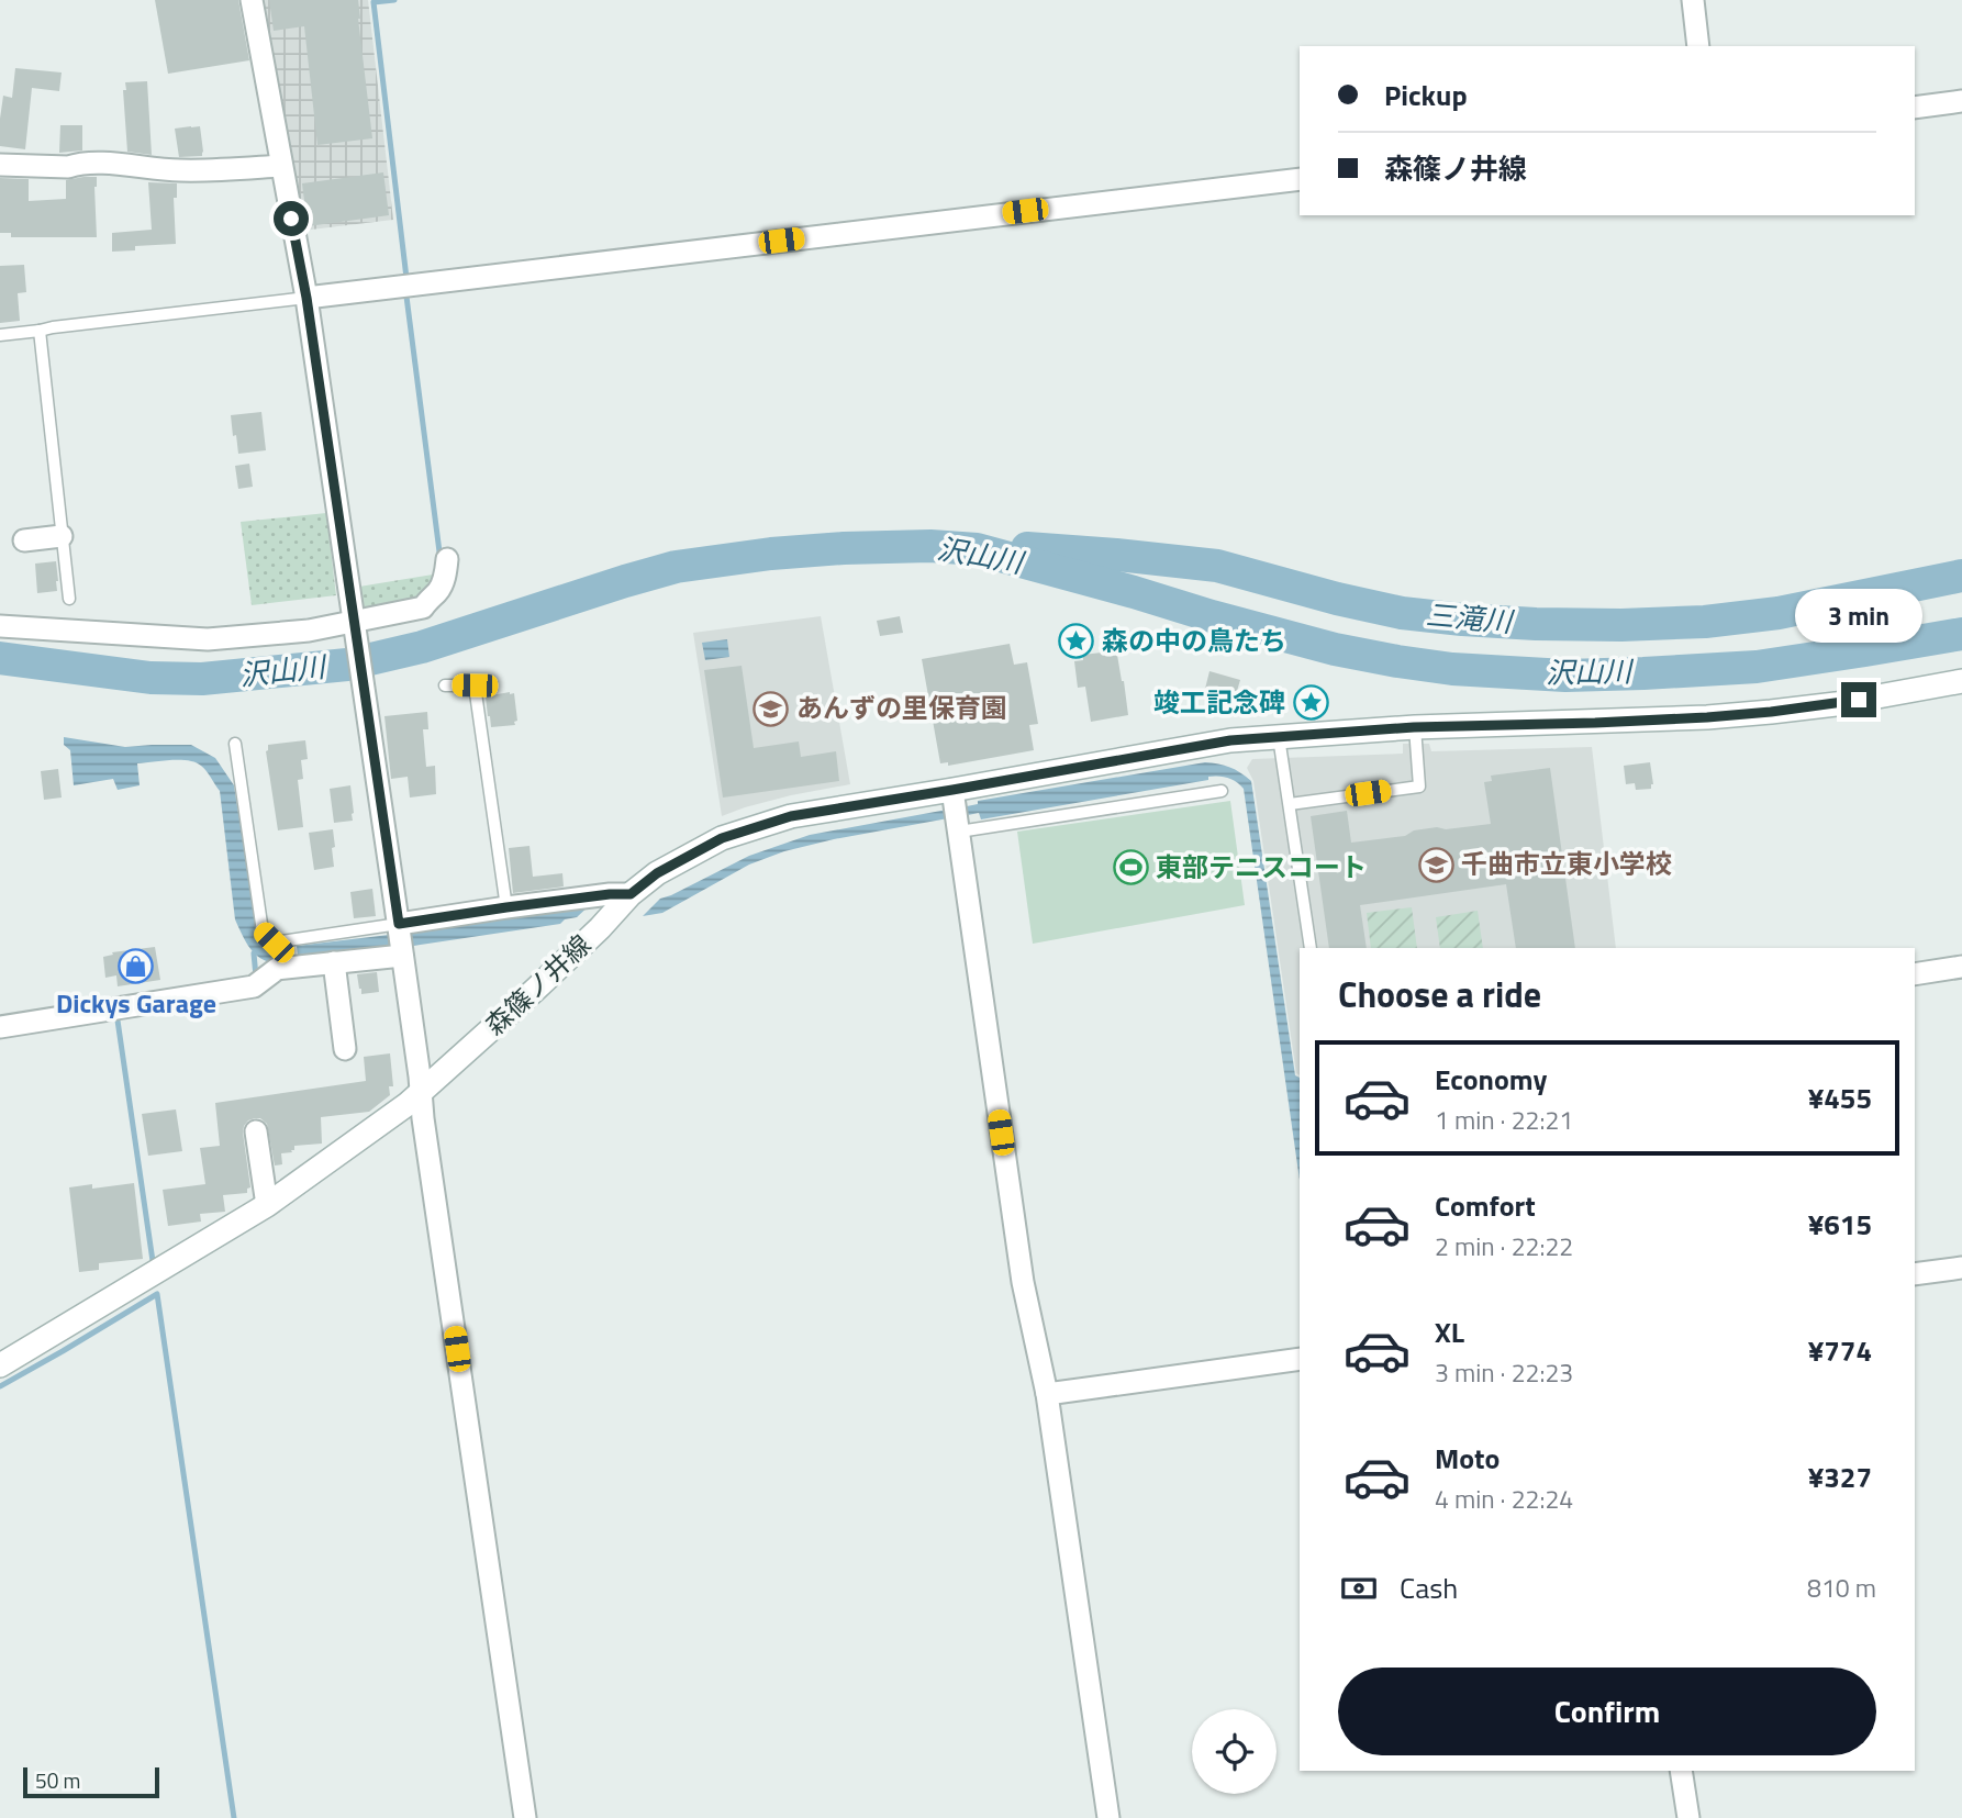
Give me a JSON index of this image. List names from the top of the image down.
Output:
{
  "streets": {
    "main road": ["森篠ノ井線"]
  },
  "water": ["沢山川", "三滝川"],
  "places": {
    "place": ["森の中の鳥たち", "竣工記念碑"],
    "school or university": ["あんずの里保育園", "千曲市立東小学校"],
    "sports": ["東部テニスコート"],
    "shop": ["Dickys Garage"]
  },
  "scale_bar": "50 m",
  "page": {
    "banner": ["Pickup", "森篠ノ井線"],
    "bubble": "3 min",
    "heading": "Choose a ride",
    "list": [
      {
        "name": "Economy",
        "note": "1 min · 22:21",
        "value": "¥455"
      },
      {
        "name": "Comfort",
        "note": "2 min · 22:22",
        "value": "¥615"
      },
      {
        "name": "XL",
        "note": "3 min · 22:23",
        "value": "¥774"
      },
      {
        "name": "Moto",
        "note": "4 min · 22:24",
        "value": "¥327"
      }
    ],
    "pay": ["Cash", "810 m"],
    "buttons": "Confirm",
    "scale": "50 m"
  }
}
